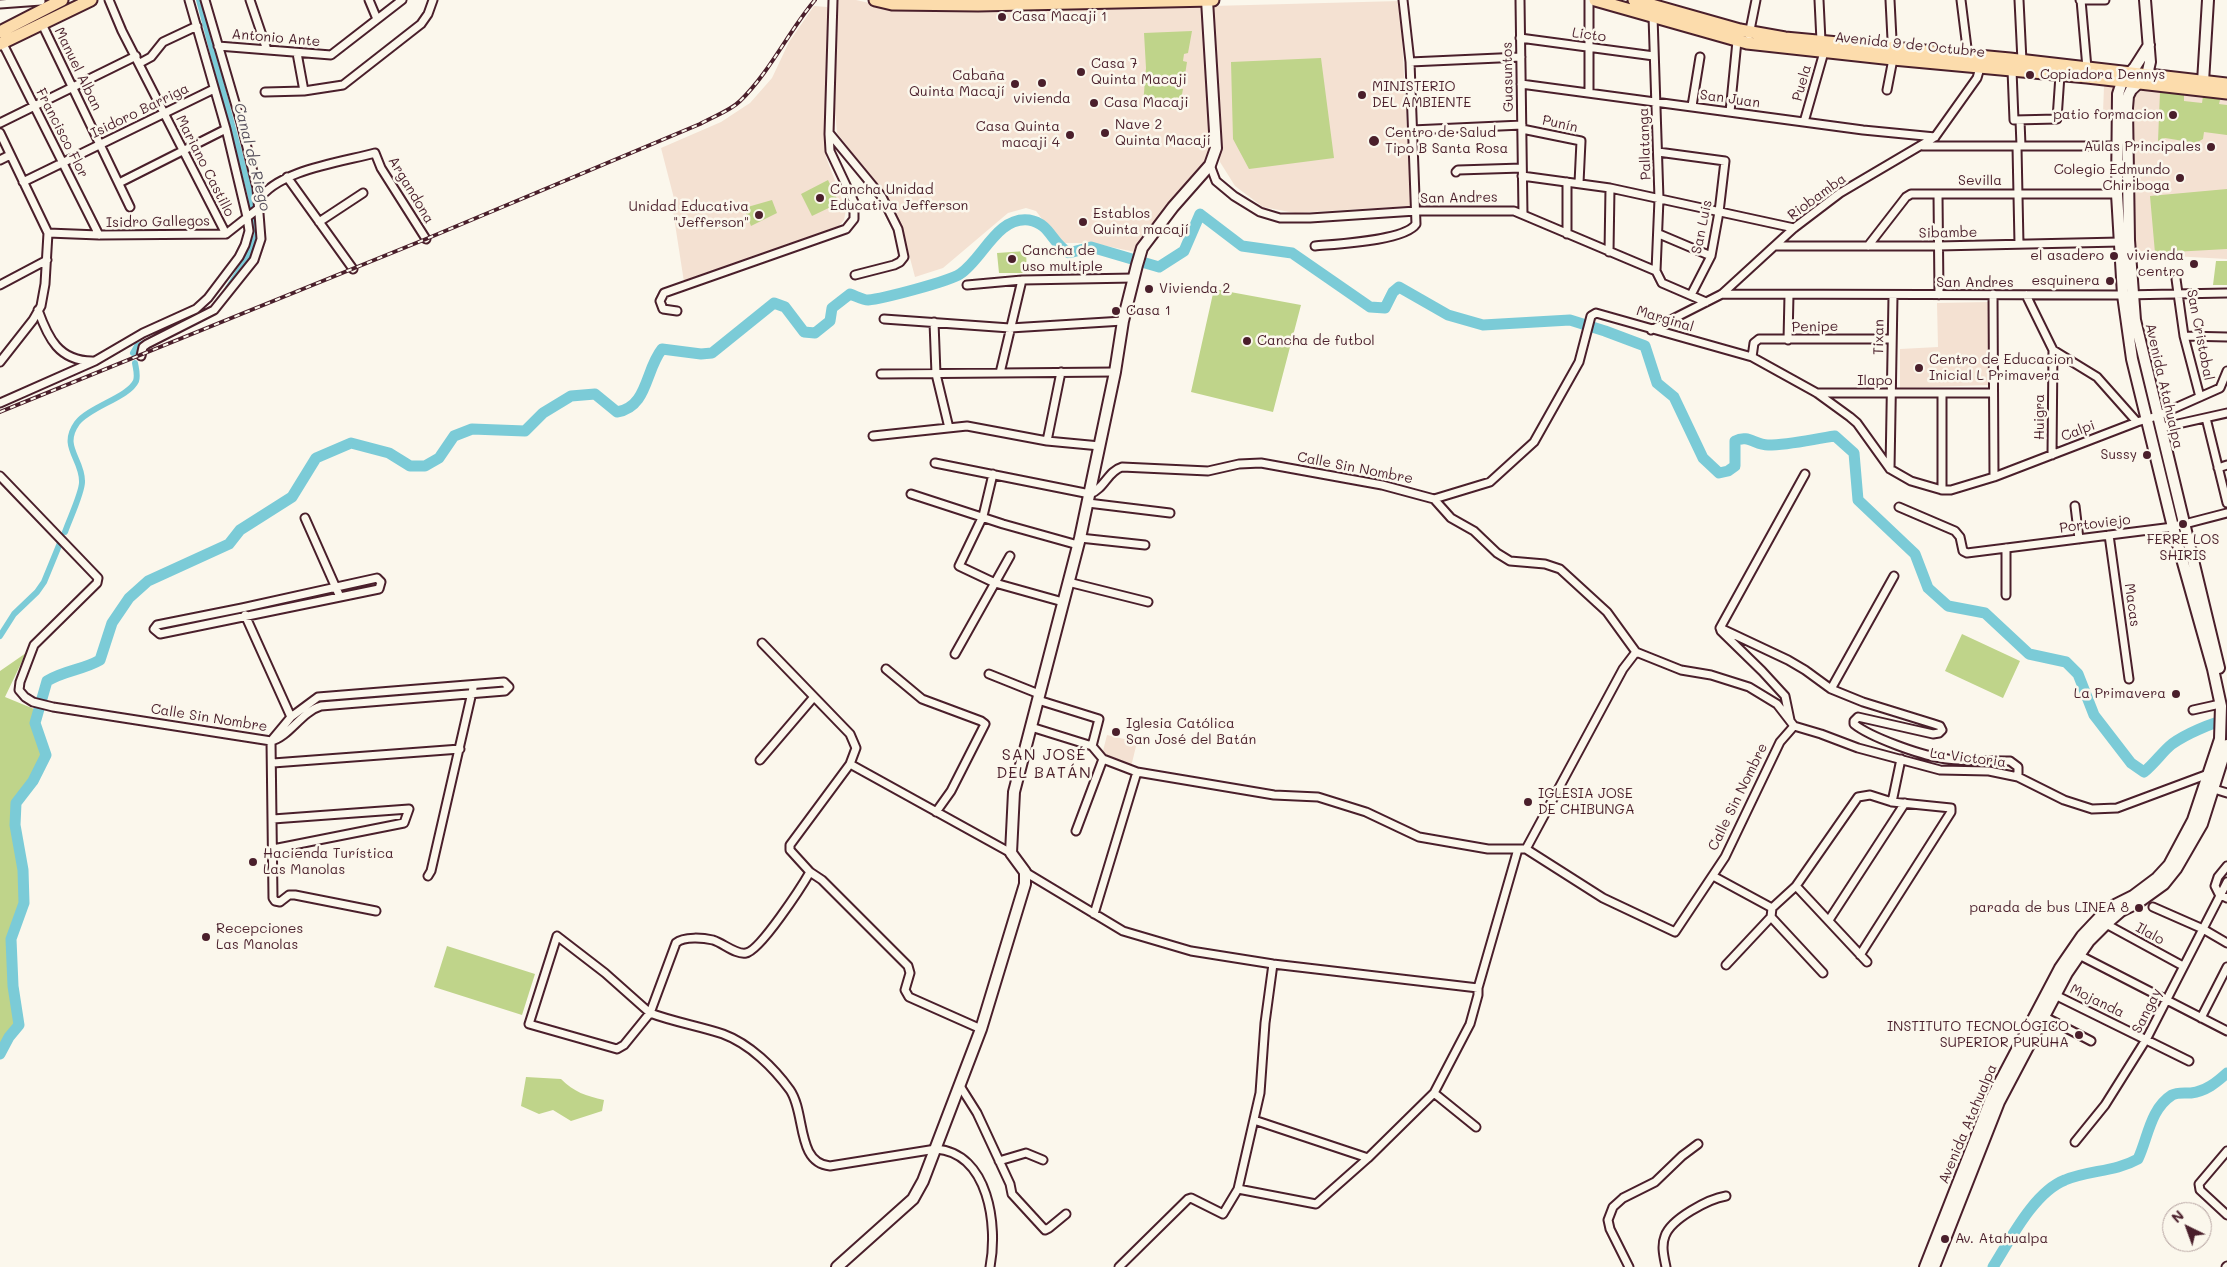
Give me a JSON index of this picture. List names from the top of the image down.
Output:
{
  "streets": {
    "main road": ["Avenida 9 de Octubre", "Avenida Atahualpa"],
    "street": [
      "Licto",
      "Antonio Ante",
      "Manuel Alban",
      "Guasuntos",
      "Puela",
      "San Juan",
      "Isidoro Barriga",
      "Punín",
      "Francisco Flor",
      "Pallatanga",
      "Mariano Castillo",
      "Sevilla",
      "Argandona",
      "Riobamba",
      "San Andres",
      "Isidro Gallegos",
      "San Luis",
      "Sibambe",
      "Marginal",
      "Penipe",
      "San Cristobal",
      "Tixan",
      "Ilapo",
      "Huigra",
      "Calpi",
      "Calle Sin Nombre",
      "Portoviejo",
      "Macas",
      "La Victoria",
      "Ilalo",
      "Mojanda",
      "Sangay"
    ]
  },
  "crossings": [
    ["Licto", "Guasuntos"],
    ["Licto", "Pallatanga"],
    ["Avenida 9 de Octubre", "Puela"],
    ["Avenida 9 de Octubre", "Pallatanga"],
    ["Avenida 9 de Octubre", "Riobamba"],
    ["Avenida 9 de Octubre", "Avenida Atahualpa"],
    ["Manuel Alban", "Isidoro Barriga"],
    ["Guasuntos", "San Juan"],
    ["Guasuntos", "Punín"],
    ["Guasuntos", "San Andres"],
    ["Puela", "San Juan"],
    ["San Juan", "Pallatanga"],
    ["San Juan", "Riobamba"],
    ["Isidoro Barriga", "Francisco Flor"],
    ["Isidoro Barriga", "Mariano Castillo"],
    ["Francisco Flor", "Isidro Gallegos"],
    ["Pallatanga", "San Andres"],
    ["Pallatanga", "San Luis"],
    ["Mariano Castillo", "Isidro Gallegos"],
    ["Sevilla", "Sibambe"],
    ["Sevilla", "Avenida Atahualpa"],
    ["Argandona", "Isidro Gallegos"],
    ["Riobamba", "San Andres"],
    ["Riobamba", "Sibambe"],
    ["Riobamba", "Marginal"],
    ["San Andres", "San Luis"],
    ["San Andres", "San Cristobal"],
    ["San Andres", "Tixan"],
    ["San Andres", "Avenida Atahualpa"],
    ["San Andres", "Huigra"],
    ["Sibambe", "Avenida Atahualpa"],
    ["Marginal", "Penipe"],
    ["Marginal", "Tixan"],
    ["Marginal", "Ilapo"],
    ["Marginal", "Calpi"],
    ["Marginal", "Calle Sin Nombre"],
    ["Penipe", "Tixan"],
    ["San Cristobal", "Calpi"],
    ["Tixan", "Ilapo"],
    ["Avenida Atahualpa", "Calpi"],
    ["Avenida Atahualpa", "Portoviejo"],
    ["Avenida Atahualpa", "La Victoria"],
    ["Avenida Atahualpa", "Ilalo"],
    ["Avenida Atahualpa", "Mojanda"],
    ["Huigra", "Calpi"],
    ["Calle Sin Nombre", "La Victoria"],
    ["Portoviejo", "Macas"],
    ["Ilalo", "Sangay"],
    ["Mojanda", "Sangay"]
  ],
  "districts": ["SAN JOSÉ DEL BATÁN"],
  "water": ["Canal de Riego"],
  "places": [
    "Casa Macaji 1",
    "Casa 7 Quinta Macaji",
    "Copiadora Dennys",
    "vivienda",
    "Cabaña Quinta Macají",
    "MINISTERIO DEL AMBIENTE",
    "Casa Macaji",
    "patio formacion",
    "Nave 2 Quinta Macají",
    "Casa Quinta macaji 4",
    "Centro de Salud Tipo B Santa Rosa",
    "Aulas Principales",
    "Colegio Edmundo Chiriboga",
    "Cancha Unidad Educativa Jefferson",
    "Unidad Educativa \"Jefferson\"",
    "Establos Quinta macají",
    "el asadero",
    "Cancha de uso multiple",
    "vivienda centro",
    "esquinera",
    "Vivienda 2",
    "Casa 1",
    "Cancha de futbol",
    "Centro de Educacion Inicial L Primavera",
    "Sussy",
    "FERRE LOS SHIRIS",
    "La Primavera",
    "Iglesia Católica San José del Batán",
    "IGLESIA JOSE DE CHIBUNGA",
    "Hacienda Turística Las Manolas",
    "parada de bus LINEA 8",
    "Recepciones Las Manolas",
    "INSTITUTO TECNOLÓGICO SUPERIOR PURUHA",
    "Av. Atahualpa"
  ],
  "north": "top left"
}
